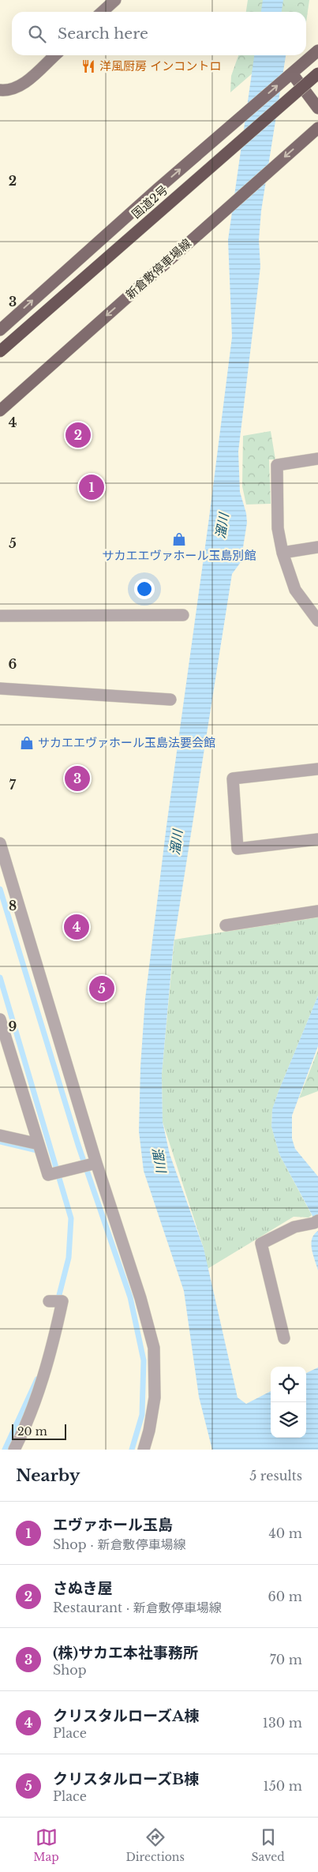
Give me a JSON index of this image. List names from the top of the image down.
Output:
{
  "streets": {
    "highway": ["国道2号"],
    "main road": ["新倉敷停車場線"]
  },
  "water": ["溜川"],
  "places": {
    "restaurant": ["洋風厨房 インコントロ"],
    "shop": ["サカエエヴァホール玉島別館", "サカエエヴァホール玉島法要会館"]
  },
  "scale_bar": "20 m",
  "page": {
    "search": "Search here",
    "pins": [
      "2",
      "1",
      "3",
      "4",
      "5"
    ],
    "scale": "20 m",
    "heading": ["Nearby", "5 results"],
    "list": [
      {
        "mark": "1",
        "name": "エヴァホール玉島",
        "note": "Shop · 新倉敷停車場線",
        "value": "40 m"
      },
      {
        "mark": "2",
        "name": "さぬき屋",
        "note": "Restaurant · 新倉敷停車場線",
        "value": "60 m"
      },
      {
        "mark": "3",
        "name": "(株)サカエ本社事務所",
        "note": "Shop",
        "value": "70 m"
      },
      {
        "mark": "4",
        "name": "クリスタルローズA棟",
        "note": "Place",
        "value": "130 m"
      },
      {
        "mark": "5",
        "name": "クリスタルローズB棟",
        "note": "Place",
        "value": "150 m"
      }
    ],
    "nav": ["Map", "Directions", "Saved"]
  },
  "grid": {
    "rows": [
      "2",
      "3",
      "4",
      "5",
      "6",
      "7",
      "8",
      "9"
    ]
  }
}
